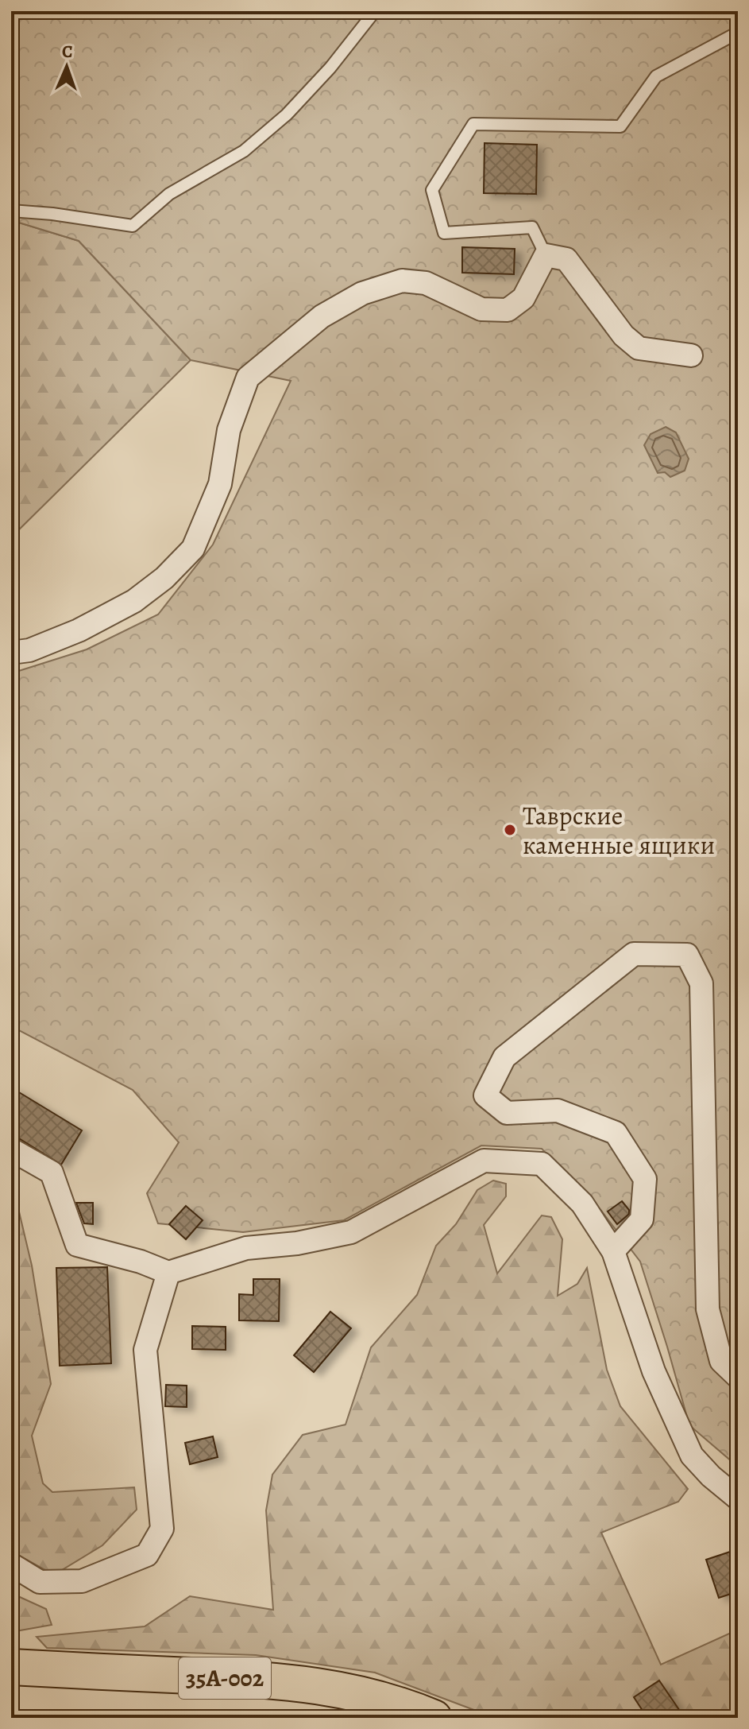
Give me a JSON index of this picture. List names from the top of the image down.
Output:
{
  "streets": {
    "highway": ["35А-002"]
  },
  "places": ["Таврские каменные ящики"],
  "north": "top"
}
